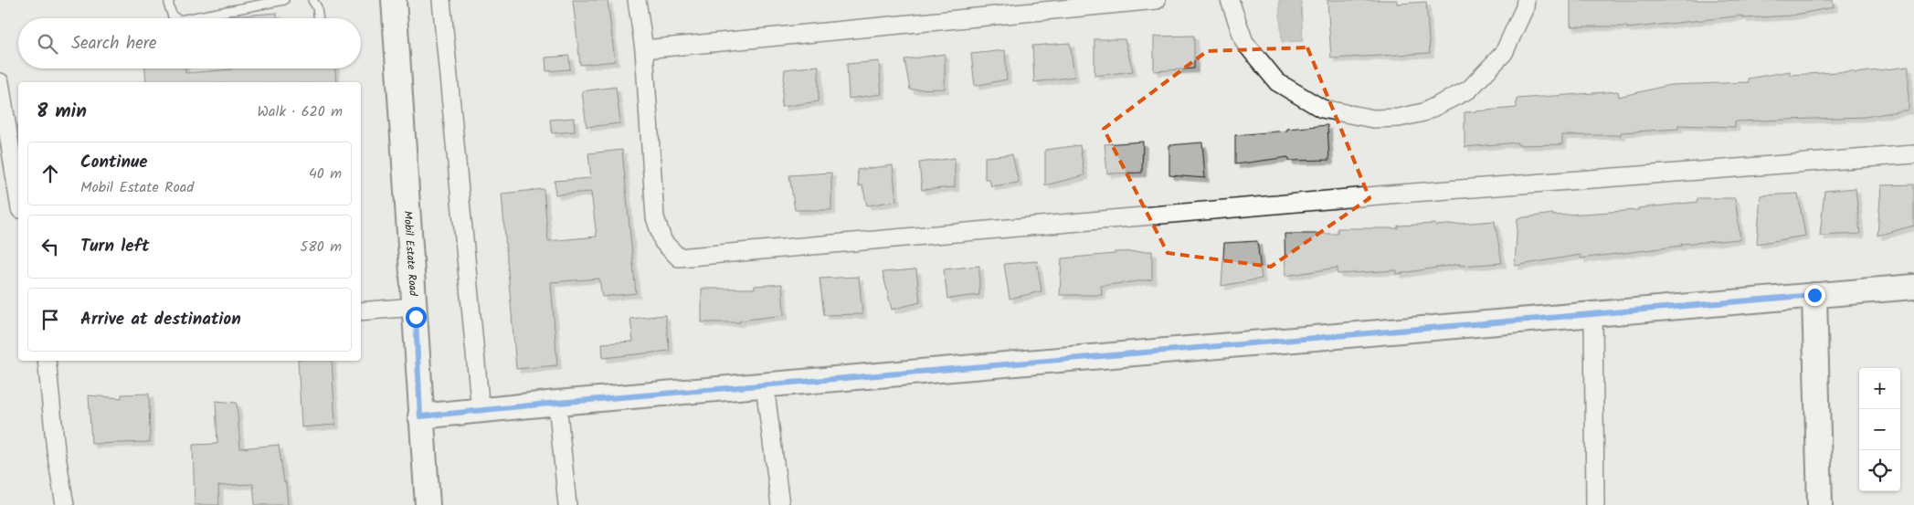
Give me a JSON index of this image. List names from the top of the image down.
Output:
{
  "streets": {
    "street": ["Mobil Estate Road"]
  },
  "page": {
    "search": "Search here",
    "heading": ["8 min", "Walk · 620 m"],
    "list": [
      ["Continue", "Mobil Estate Road", "40 m"],
      ["Turn left", "580 m"],
      "Arrive at destination"
    ],
    "map_buttons": ["+", "−"]
  }
}
